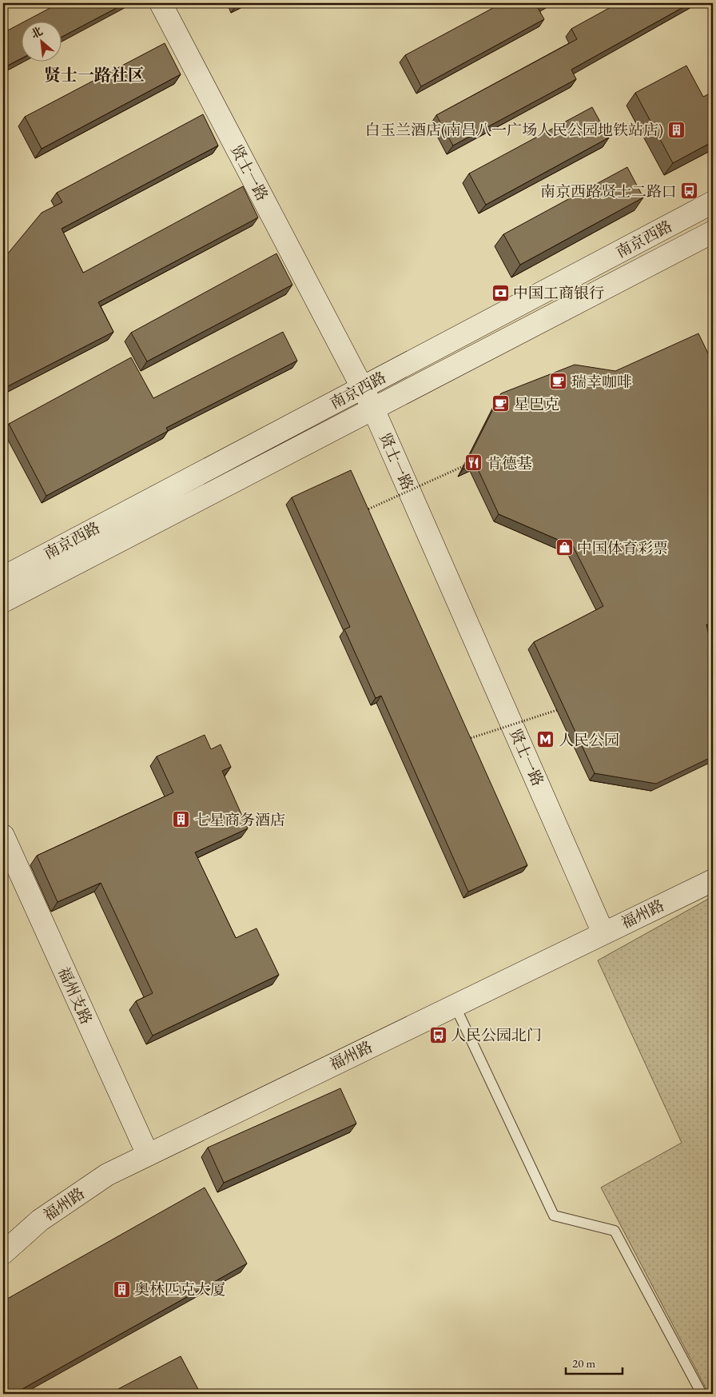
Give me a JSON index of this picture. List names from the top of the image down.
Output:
{
  "streets": {
    "street": [
      "贤士一路",
      "南京西路",
      "福州路",
      "福州支路"
    ]
  },
  "crossings": [
    ["贤士一路", "南京西路"],
    ["贤士一路", "福州路"],
    ["福州路", "福州支路"]
  ],
  "districts": ["贤士一路社区"],
  "places": {
    "building": ["白玉兰酒店(南昌八一广场人民公园地铁站店)", "七星商务酒店", "奥林匹克大厦"],
    "bus stop": ["南京西路贤士二路口", "人民公园北门"],
    "bank": ["中国工商银行"],
    "cafe": ["瑞幸咖啡", "星巴克"],
    "restaurant": ["肯德基"],
    "shop": ["中国体育彩票"],
    "metro station": ["人民公园"]
  },
  "scale_bar": "20 m",
  "north": "top left"
}
